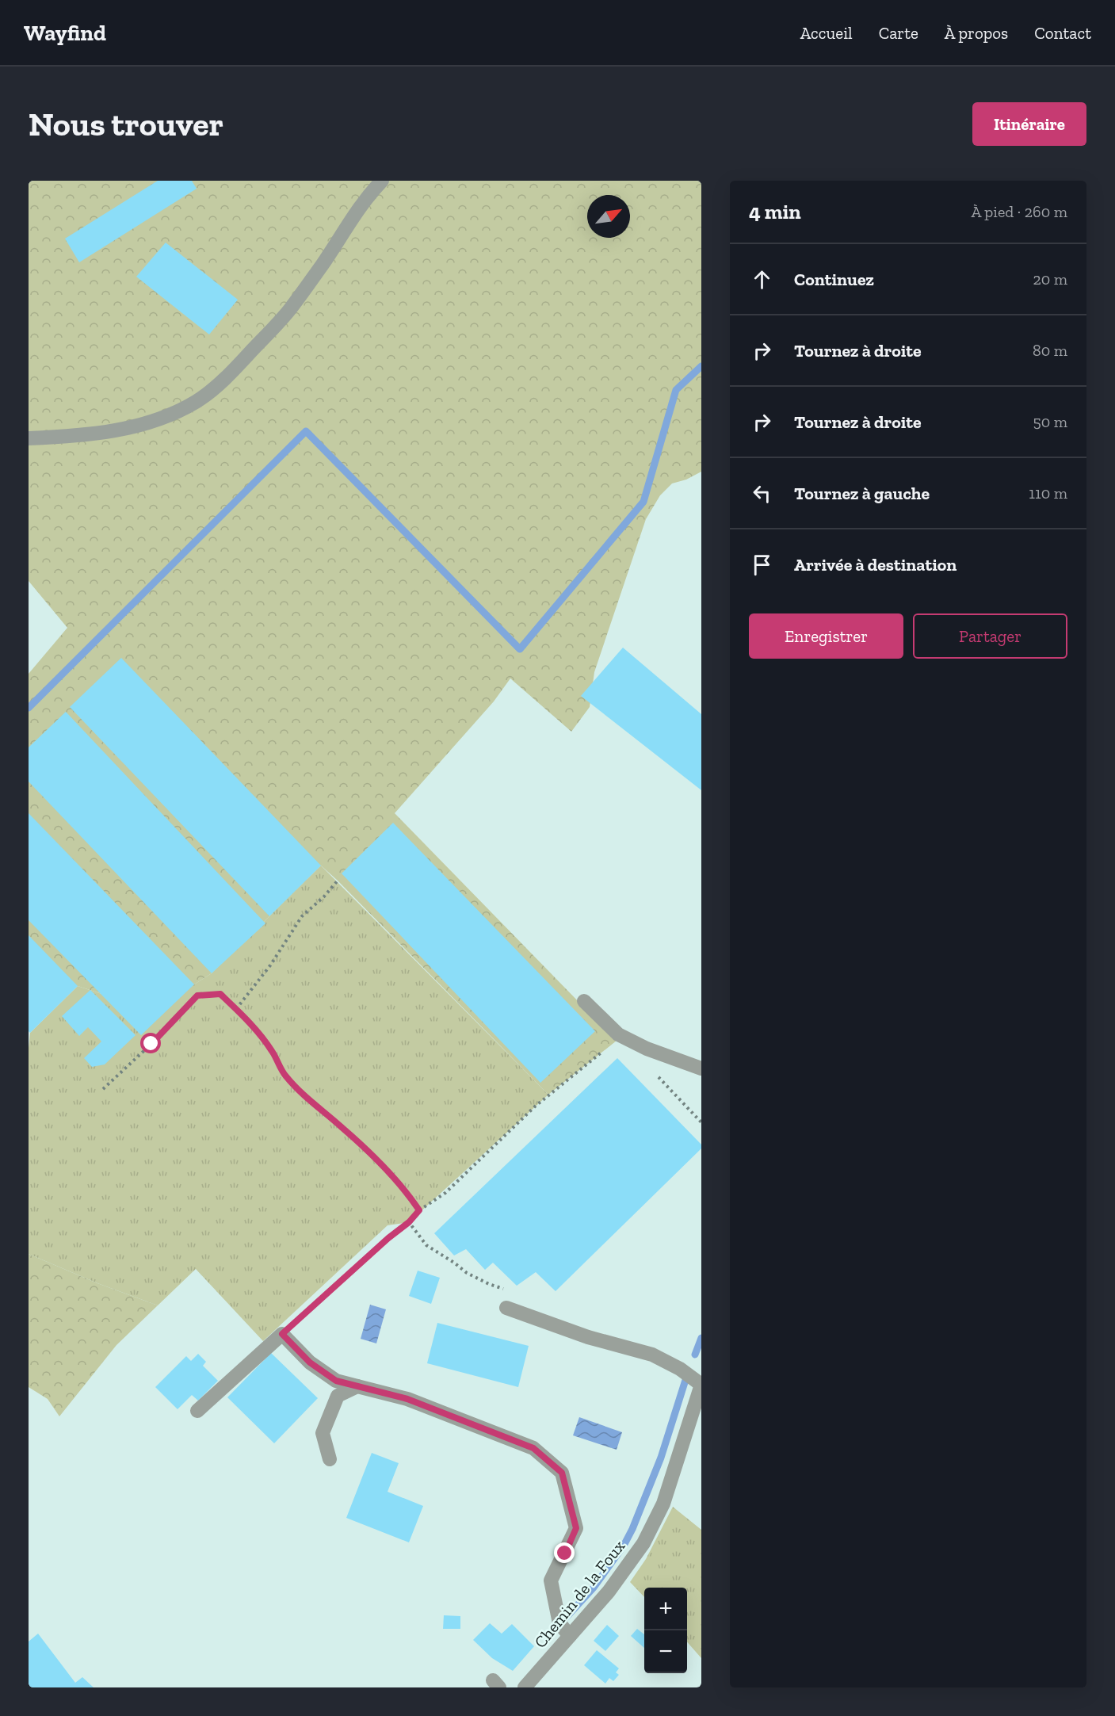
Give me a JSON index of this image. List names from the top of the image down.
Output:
{
  "streets": {
    "street": ["Chemin de la Foux"]
  },
  "north": "top right",
  "page": {
    "header": "Wayfind",
    "nav": [
      "Accueil",
      "Carte",
      "À propos",
      "Contact"
    ],
    "buttons": [
      "Itinéraire",
      ["Enregistrer", "Partager"]
    ],
    "title": "Nous trouver",
    "heading": ["4 min", "À pied · 260 m"],
    "list": [
      ["Continuez", "20 m"],
      ["Tournez à droite", "80 m"],
      ["Tournez à droite", "50 m"],
      ["Tournez à gauche", "110 m"],
      "Arrivée à destination"
    ],
    "map_buttons": ["+", "−"]
  }
}
